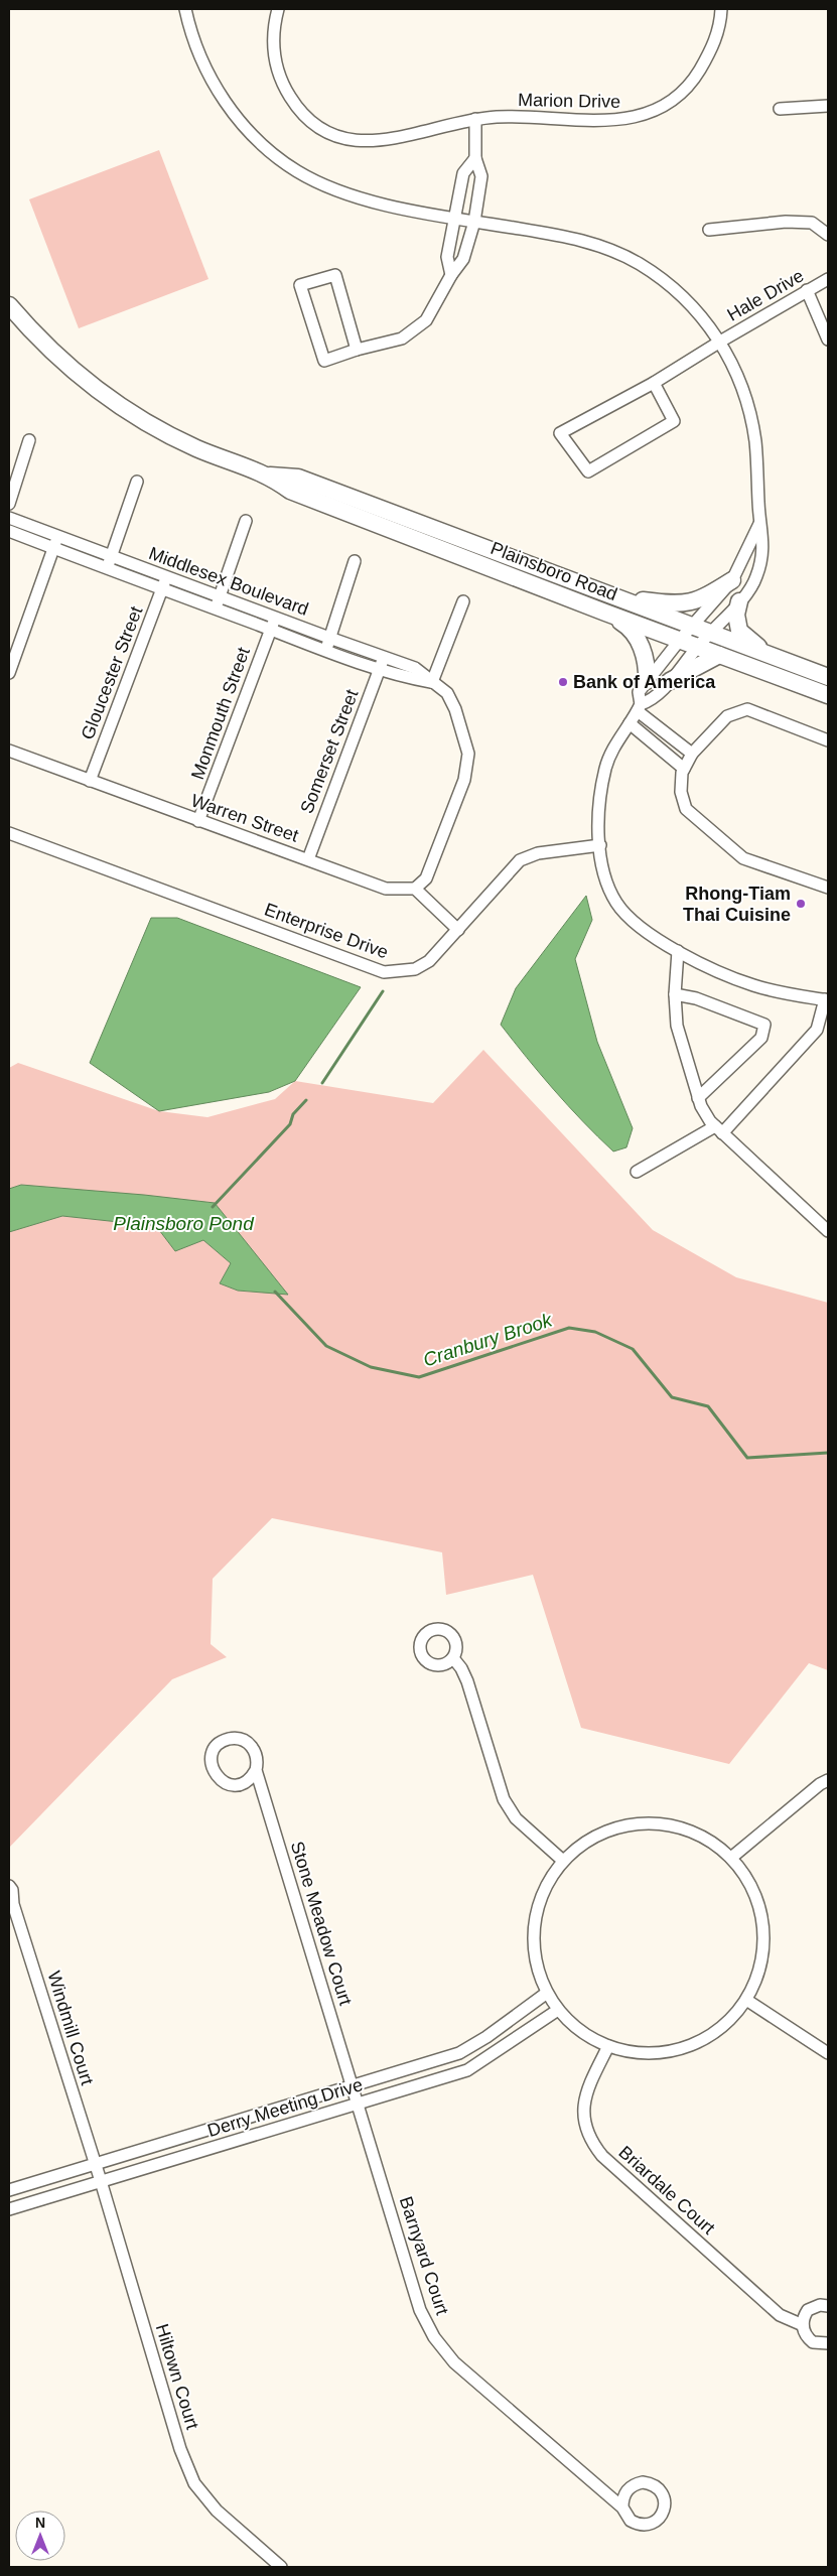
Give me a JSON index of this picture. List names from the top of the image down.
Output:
{
  "streets": {
    "street": [
      "Marion Drive",
      "Hale Drive",
      "Plainsboro Road",
      "Middlesex Boulevard",
      "Gloucester Street",
      "Monmouth Street",
      "Somerset Street",
      "Warren Street",
      "Enterprise Drive",
      "Stone Meadow Court",
      "Windmill Court",
      "Derry Meeting Drive",
      "Briardale Court",
      "Barnyard Court",
      "Hiltown Court"
    ]
  },
  "crossings": [
    ["Middlesex Boulevard", "Gloucester Street"],
    ["Middlesex Boulevard", "Monmouth Street"],
    ["Middlesex Boulevard", "Somerset Street"],
    ["Middlesex Boulevard", "Warren Street"],
    ["Gloucester Street", "Warren Street"],
    ["Monmouth Street", "Warren Street"],
    ["Somerset Street", "Warren Street"],
    ["Stone Meadow Court", "Derry Meeting Drive"],
    ["Stone Meadow Court", "Barnyard Court"],
    ["Windmill Court", "Derry Meeting Drive"],
    ["Windmill Court", "Hiltown Court"],
    ["Derry Meeting Drive", "Barnyard Court"],
    ["Derry Meeting Drive", "Hiltown Court"]
  ],
  "water": ["Plainsboro Pond", "Cranbury Brook"],
  "places": ["Bank of America", "Rhong-Tiam Thai Cuisine"],
  "north": "top"
}
